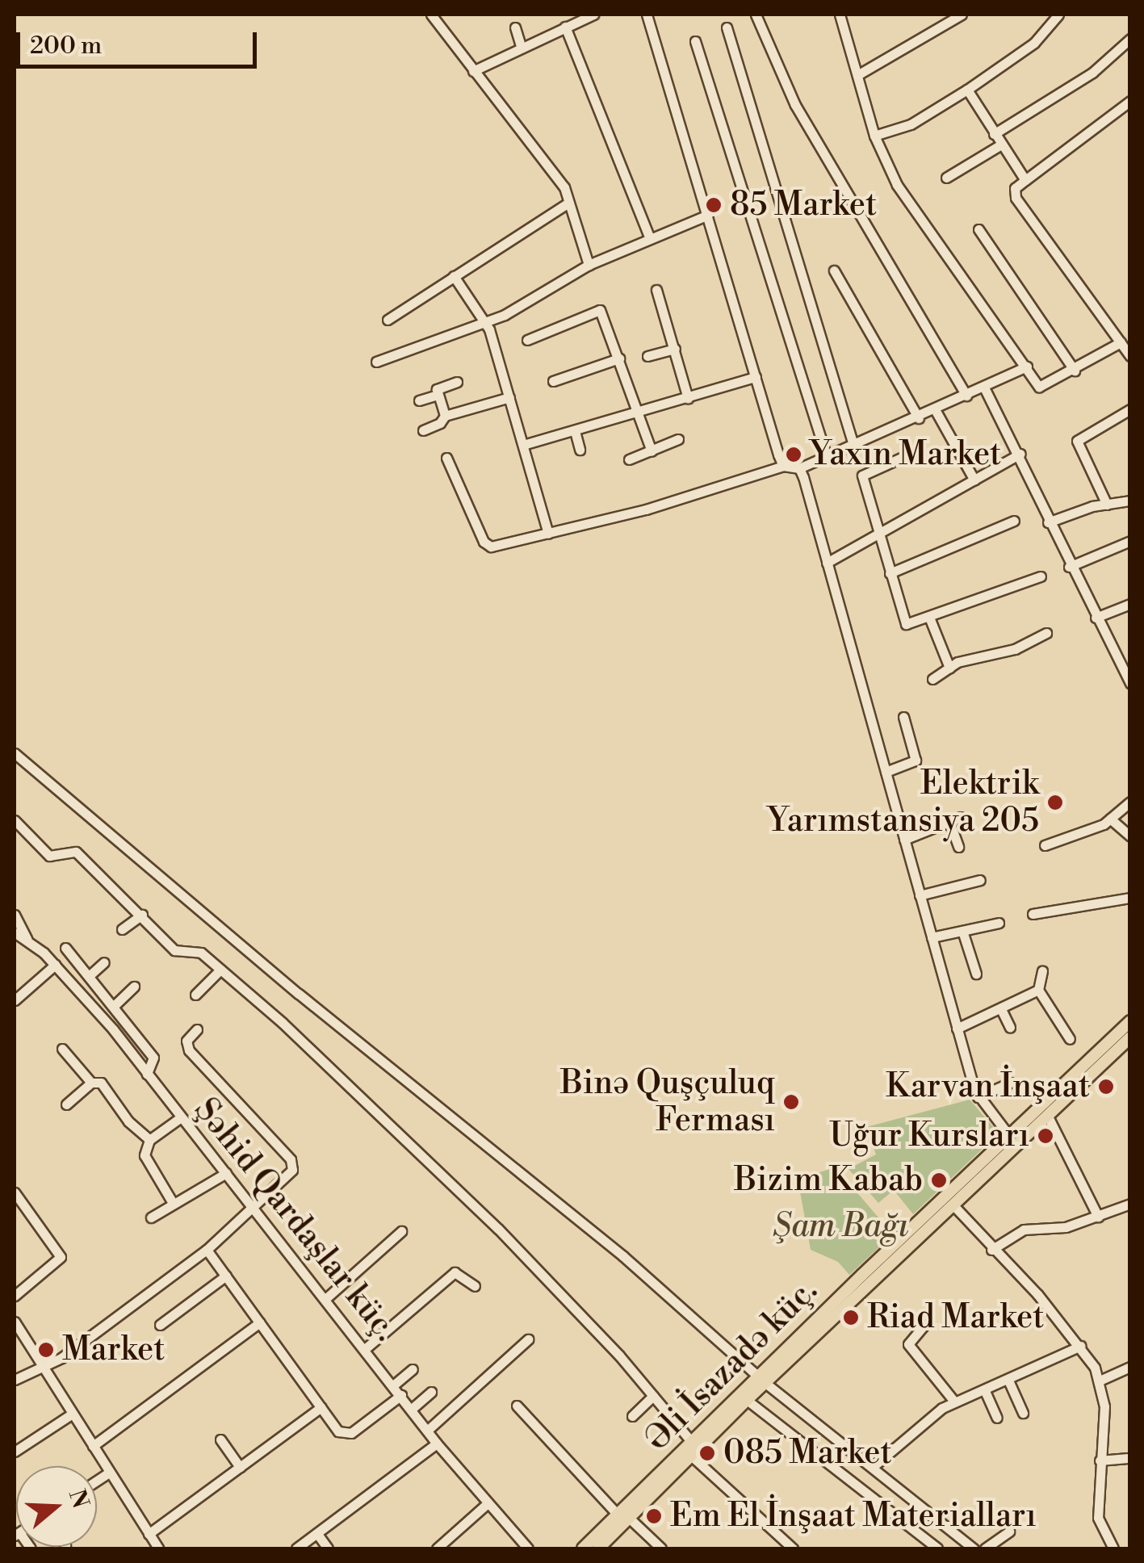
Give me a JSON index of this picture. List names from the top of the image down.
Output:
{
  "streets": {
    "main road": ["Əli İsazadə küç."],
    "street": ["Şəhid Qardaşlar küç."]
  },
  "parks": ["Şam Bağı"],
  "places": [
    "85 Market",
    "Yaxın Market",
    "Elektrik Yarımstansiya 205",
    "Karvan İnşaat",
    "Binə Quşçuluq Ferması",
    "Uğur Kursları",
    "Bizim Kabab",
    "Riad Market",
    "Market",
    "085 Market",
    "Em El İnşaat Materialları"
  ],
  "scale_bar": "200 m",
  "north": "right"
}
